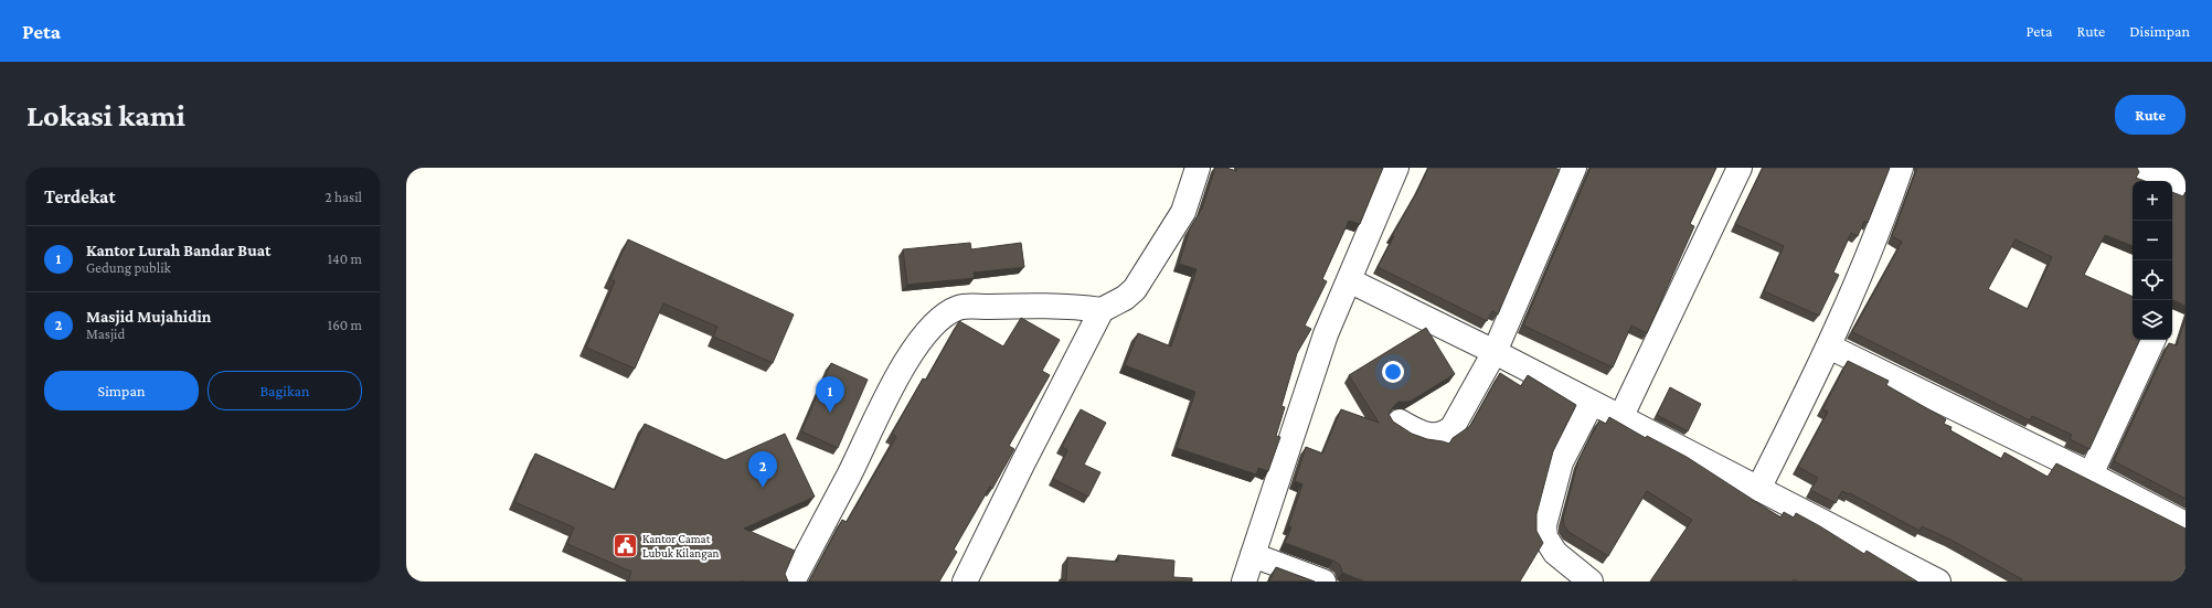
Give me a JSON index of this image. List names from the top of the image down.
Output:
{
  "places": {
    "public building": ["Kantor Camat Lubuk Kilangan"]
  },
  "page": {
    "header": "Peta",
    "nav": ["Peta", "Rute", "Disimpan"],
    "buttons": [
      "Rute",
      ["Simpan", "Bagikan"]
    ],
    "title": "Lokasi kami",
    "heading": ["Terdekat", "2 hasil"],
    "map_buttons": ["+", "−"],
    "list": [
      {
        "mark": "1",
        "name": "Kantor Lurah Bandar Buat",
        "note": "Gedung publik",
        "value": "140 m"
      },
      {
        "mark": "2",
        "name": "Masjid Mujahidin",
        "note": "Masjid",
        "value": "160 m"
      }
    ],
    "pins": ["1", "2"]
  }
}
